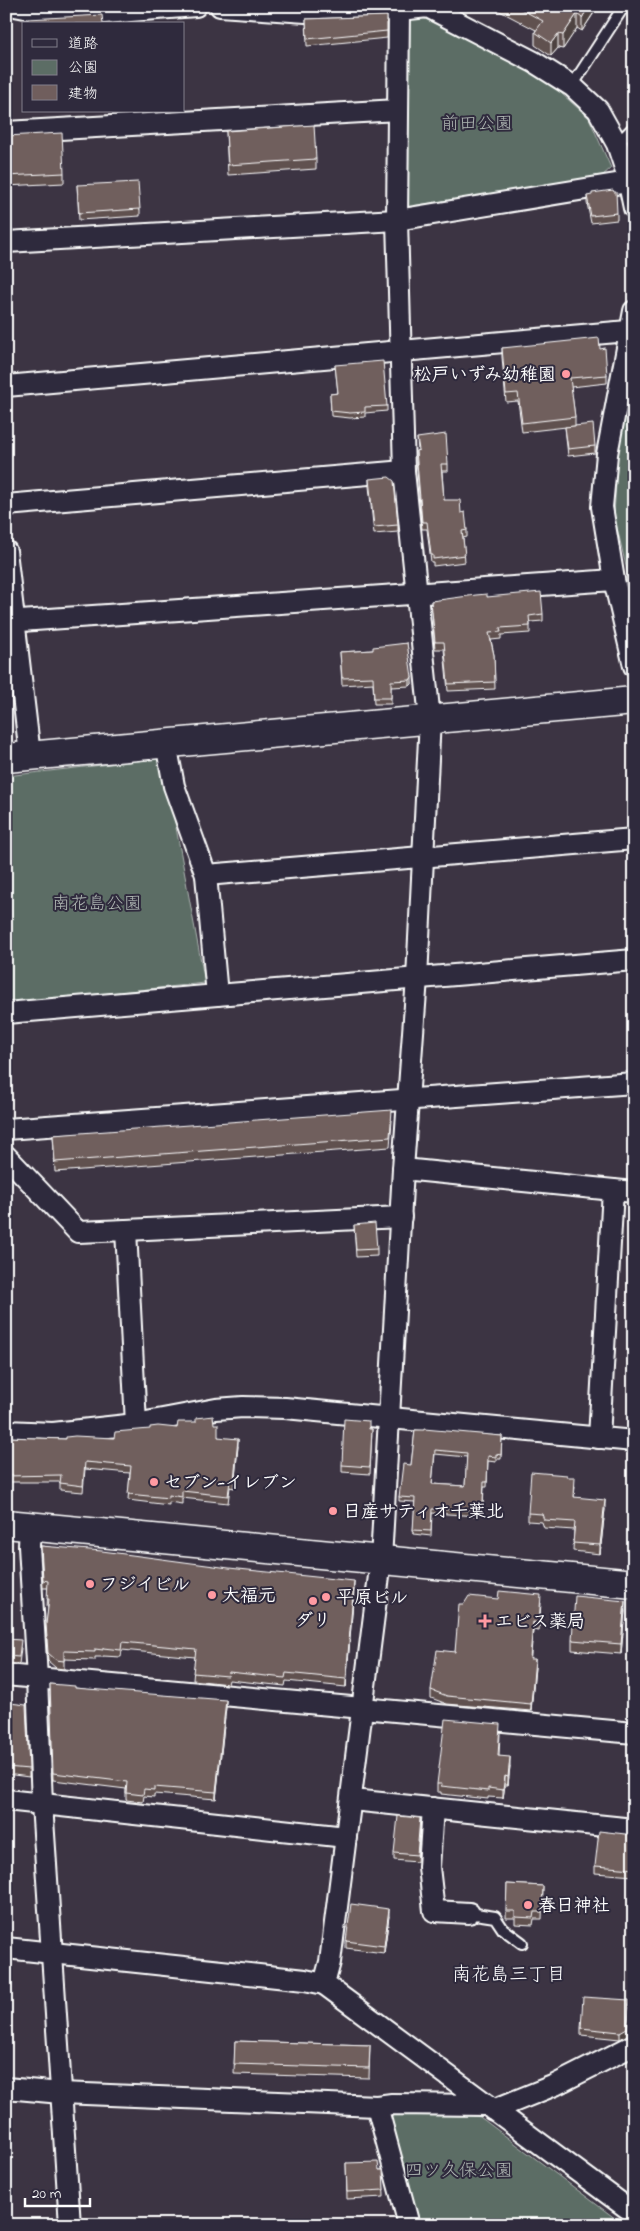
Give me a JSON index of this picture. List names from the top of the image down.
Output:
{
  "districts": ["南花島三丁目"],
  "parks": ["前田公園", "南花島公園", "四ツ久保公園"],
  "places": {
    "other": [
      "松戸いずみ幼稚園",
      "セブン-イレブン",
      "日産サティオ千葉北",
      "フジイビル",
      "大福元",
      "平原ビル",
      "ダリ",
      "春日神社"
    ],
    "health": ["エビス薬局"]
  },
  "legend": ["道路", "公園", "建物"],
  "scale_bar": "20 m"
}
